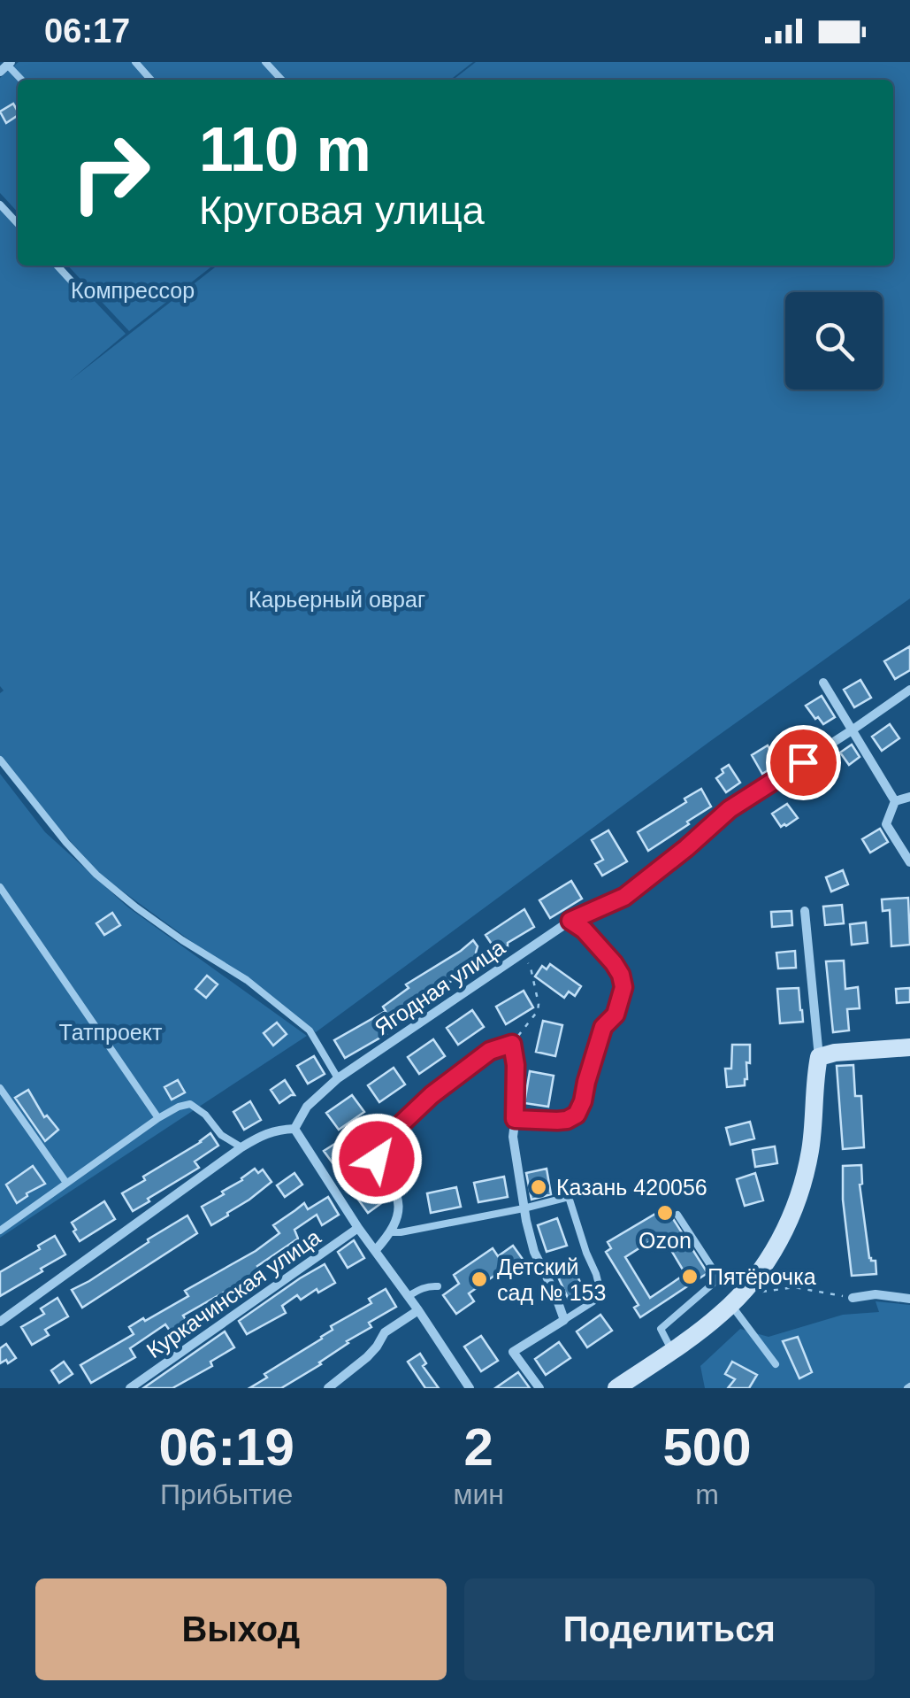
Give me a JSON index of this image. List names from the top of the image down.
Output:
{
  "streets": {
    "street": ["Ягодная улица", "Куркачинская улица"]
  },
  "parks": ["Компрессор", "Карьерный овраг", "Татпроект"],
  "places": [
    "Казань 420056",
    "Ozon",
    "Пятёрочка",
    "Детский сад № 153"
  ],
  "page": {
    "status": "06:17",
    "turn": ["110 m", "Круговая улица"],
    "eta": [
      "06:19",
      "Прибытие",
      "2",
      "мин",
      "500",
      "m"
    ],
    "buttons": ["Выход", "Поделиться"]
  }
}
